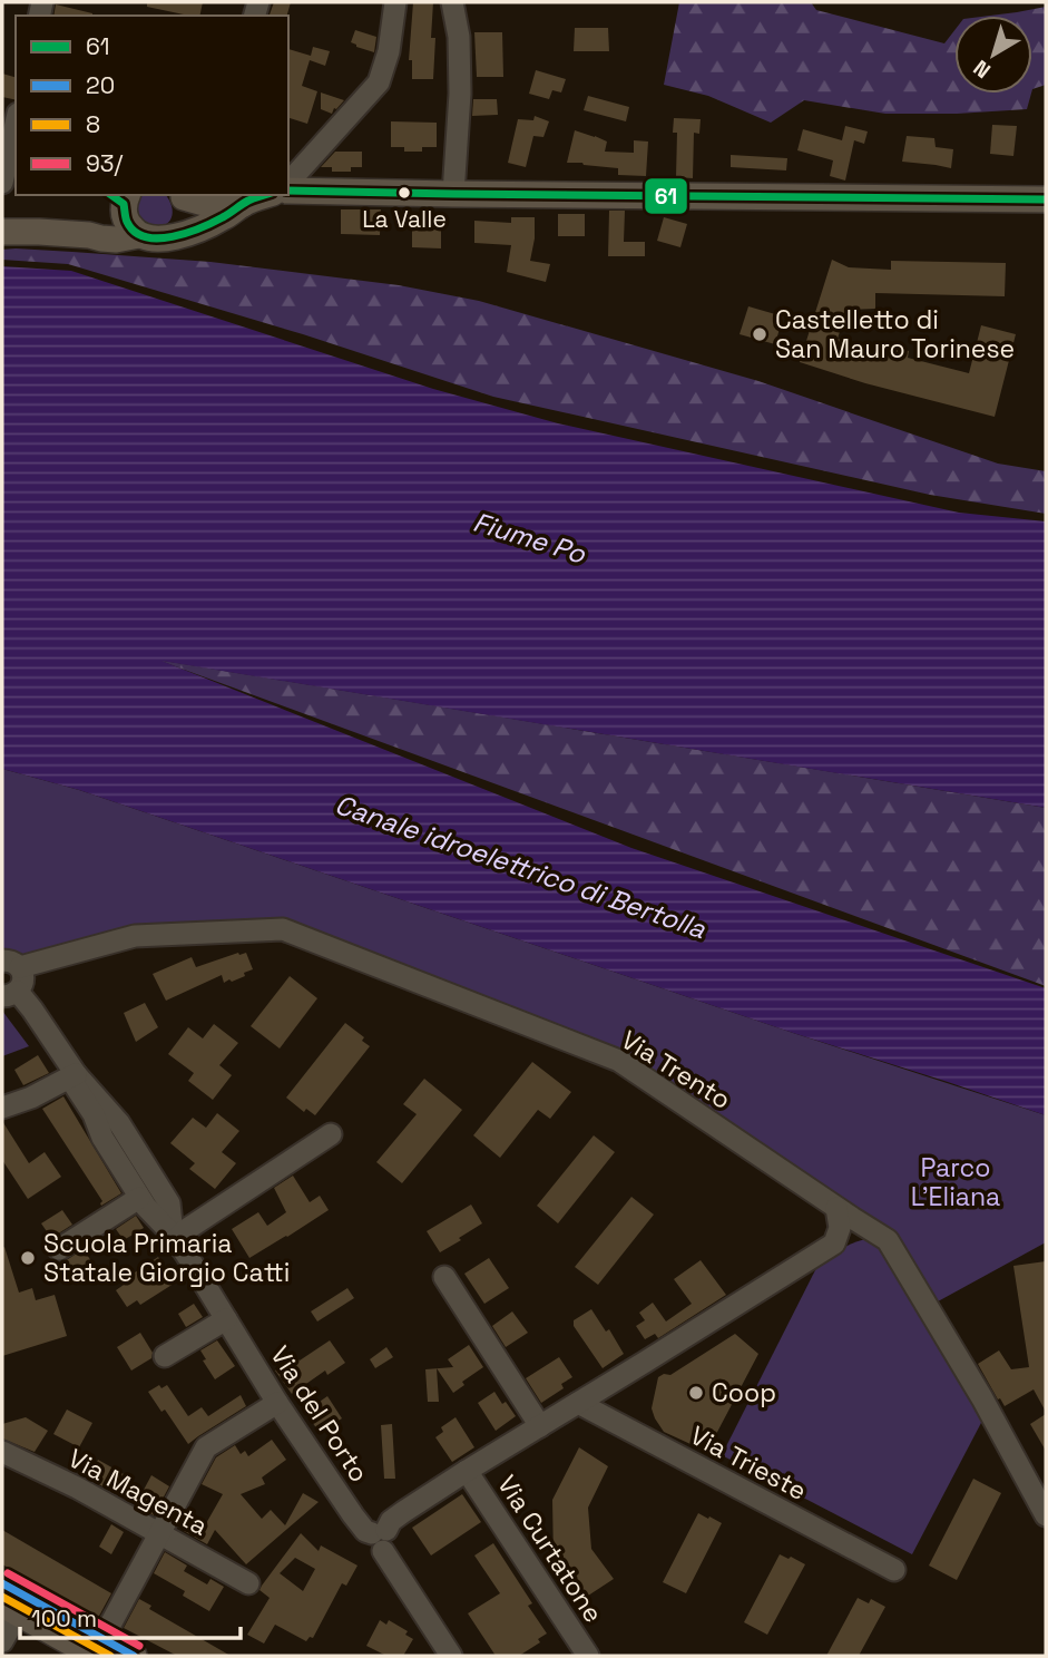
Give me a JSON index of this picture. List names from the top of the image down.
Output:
{
  "streets": {
    "street": [
      "Via Trento",
      "Via del Porto",
      "Via Trieste",
      "Via Magenta",
      "Via Curtatone"
    ]
  },
  "water": ["Fiume Po", "Canale idroelettrico di Bertolla"],
  "parks": ["Parco L'Eliana"],
  "places": [
    "La Valle",
    "Castelletto di San Mauro Torinese",
    "Scuola Primaria Statale Giorgio Catti",
    "Coop"
  ],
  "lines": [
    "transit line 61",
    "transit line 93/",
    "transit line 20",
    "transit line 8"
  ],
  "legend": [
    "61",
    "20",
    "8",
    "93/"
  ],
  "scale_bar": "100 m",
  "north": "bottom left"
}
